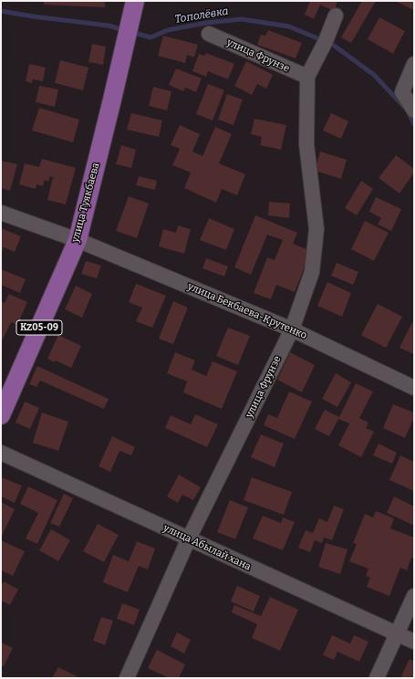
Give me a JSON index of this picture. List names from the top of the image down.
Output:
{
  "streets": {
    "main road": ["улица Туякбаева", "KZ05-09"],
    "street": ["улица Фрунзе", "улица Бекбаева-Крутенко", "улица Абылай хана"]
  },
  "crossings": [
    ["улица Фрунзе", "улица Бекбаева-Крутенко"],
    ["улица Фрунзе", "улица Абылай хана"],
    ["улица Туякбаева", "улица Бекбаева-Крутенко"]
  ],
  "water": ["Тополёвка"]
}
